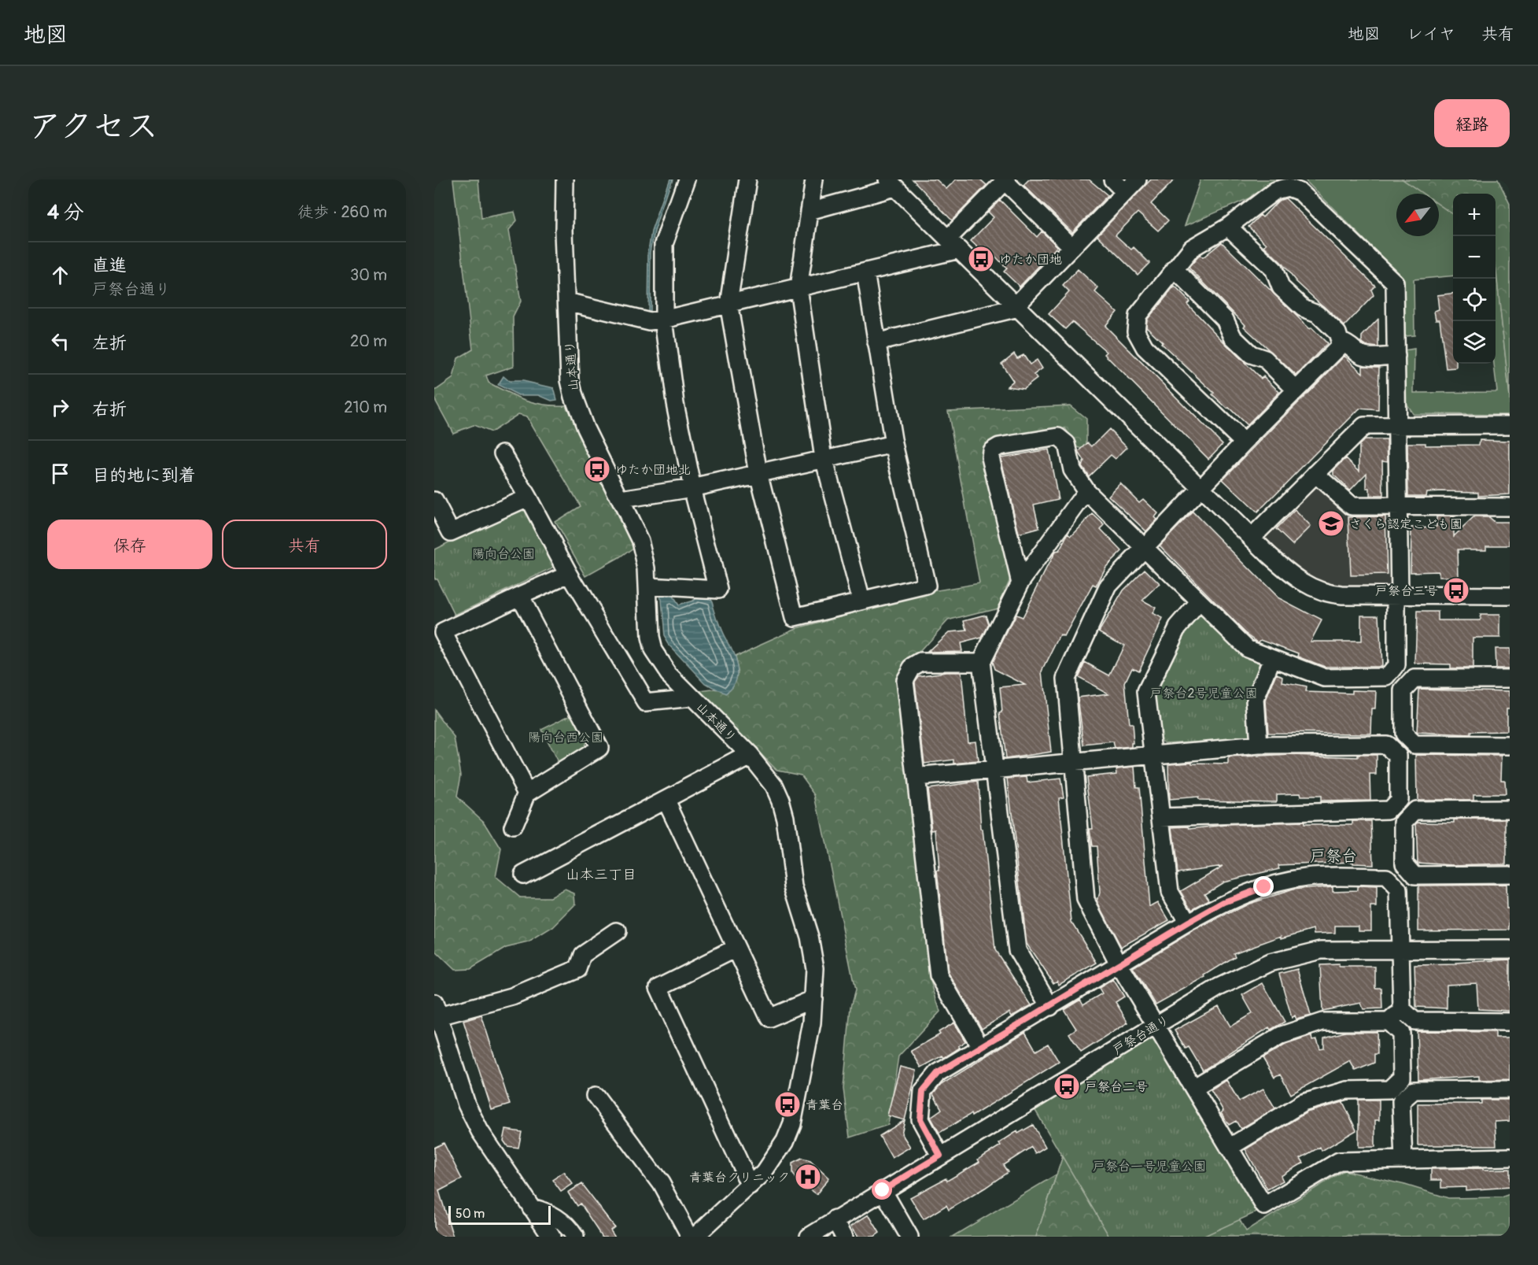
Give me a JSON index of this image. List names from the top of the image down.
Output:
{
  "streets": {
    "street": ["山本通り", "戸祭台通り"]
  },
  "districts": ["戸祭台", "山本三丁目"],
  "parks": [
    "陽向台公園",
    "戸祭台2号児童公園",
    "陽向台西公園",
    "戸祭台一号児童公園"
  ],
  "places": {
    "bus stop": [
      "ゆたか団地",
      "ゆたか団地北",
      "戸祭台三号",
      "戸祭台二号",
      "青葉台"
    ],
    "school or university": ["さくら認定こども園"],
    "hospital": ["青葉台クリニック"]
  },
  "scale_bar": "50 m",
  "north": "bottom left",
  "page": {
    "header": "地図",
    "nav": ["地図", "レイヤ", "共有"],
    "title": "アクセス",
    "buttons": [
      "経路",
      ["保存", "共有"]
    ],
    "heading": ["4 分", "徒歩 · 260 m"],
    "map_buttons": ["+", "−"],
    "list": [
      ["直進", "戸祭台通り", "30 m"],
      ["左折", "20 m"],
      ["右折", "210 m"],
      "目的地に到着"
    ],
    "scale": "50 m"
  }
}
